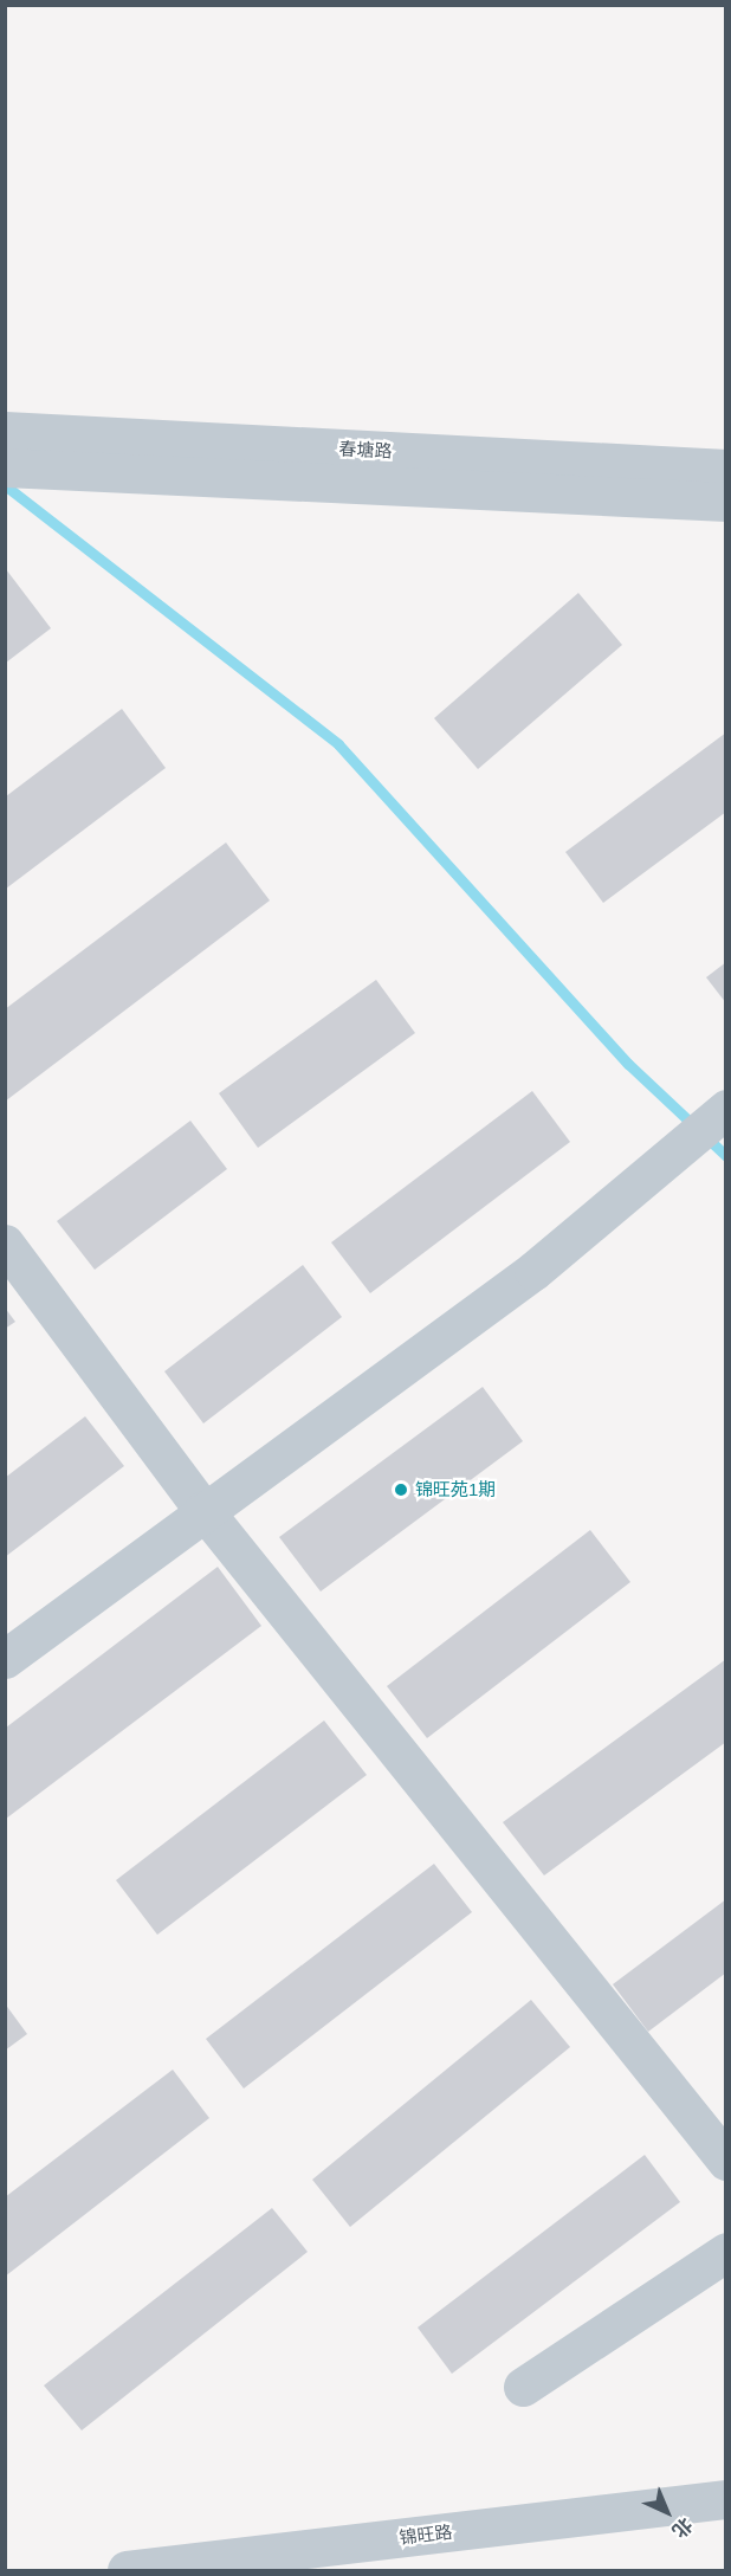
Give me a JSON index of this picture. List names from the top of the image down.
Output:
{
  "streets": {
    "street": ["春塘路", "锦旺路"]
  },
  "places": ["锦旺苑1期"],
  "north": "bottom right"
}
